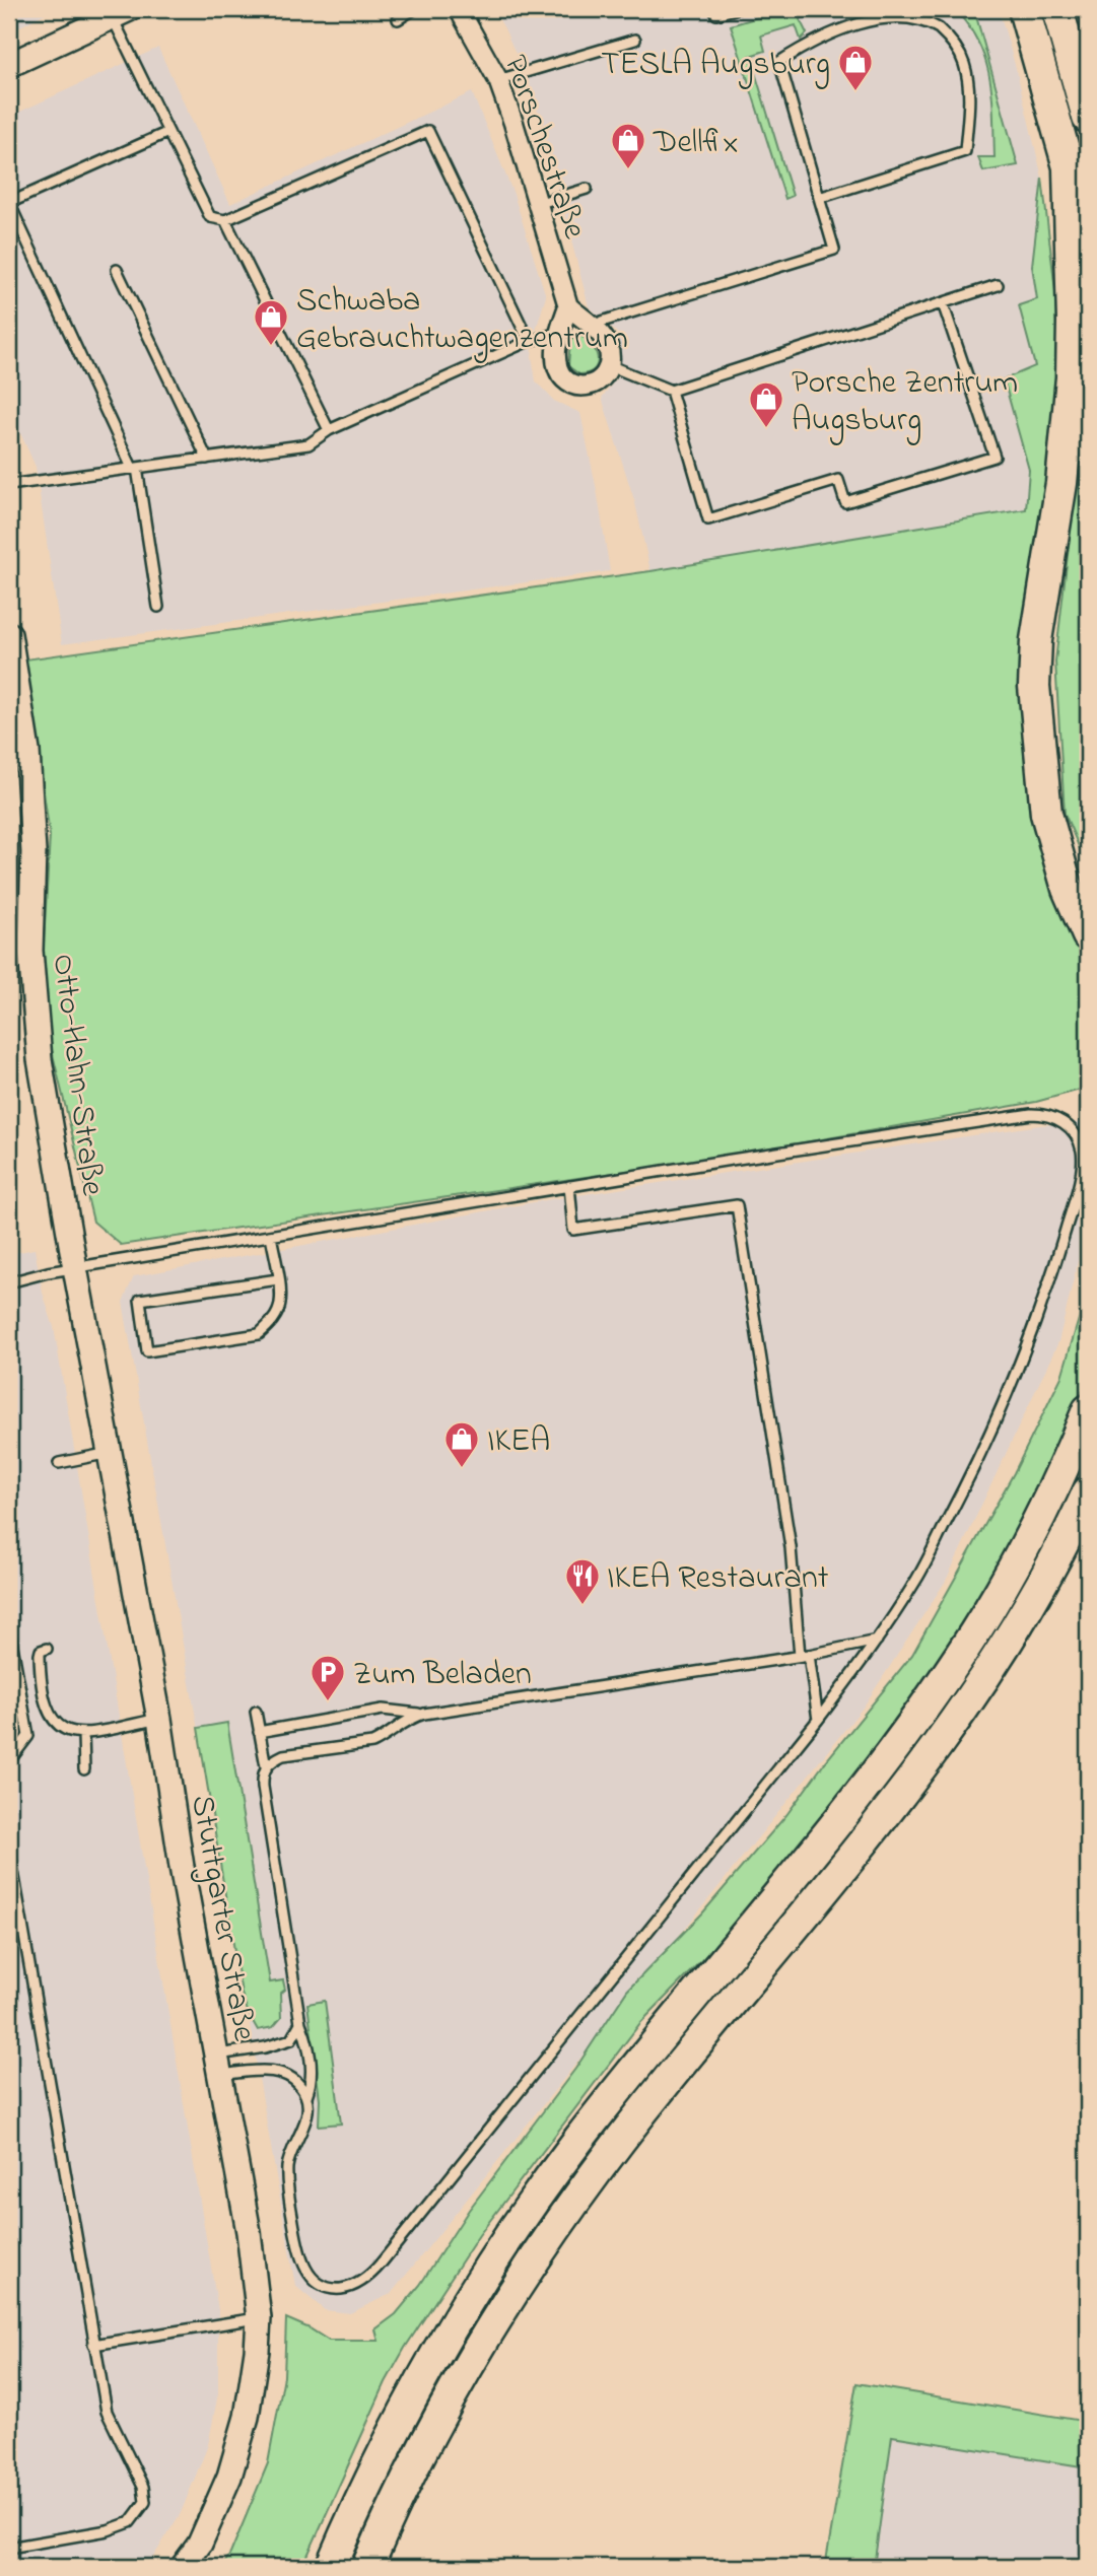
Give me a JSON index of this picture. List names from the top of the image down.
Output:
{
  "streets": {
    "street": ["Porschestraße", "Otto-Hahn-Straße", "Stuttgarter Straße"]
  },
  "crossings": [
    ["Otto-Hahn-Straße", "Stuttgarter Straße"]
  ],
  "places": {
    "shop": [
      "TESLA Augsburg",
      "Dellfix",
      "Schwaba Gebrauchtwagenzentrum",
      "Porsche Zentrum Augsburg",
      "IKEA"
    ],
    "restaurant": ["IKEA Restaurant"],
    "parking": ["Zum Beladen"]
  }
}
